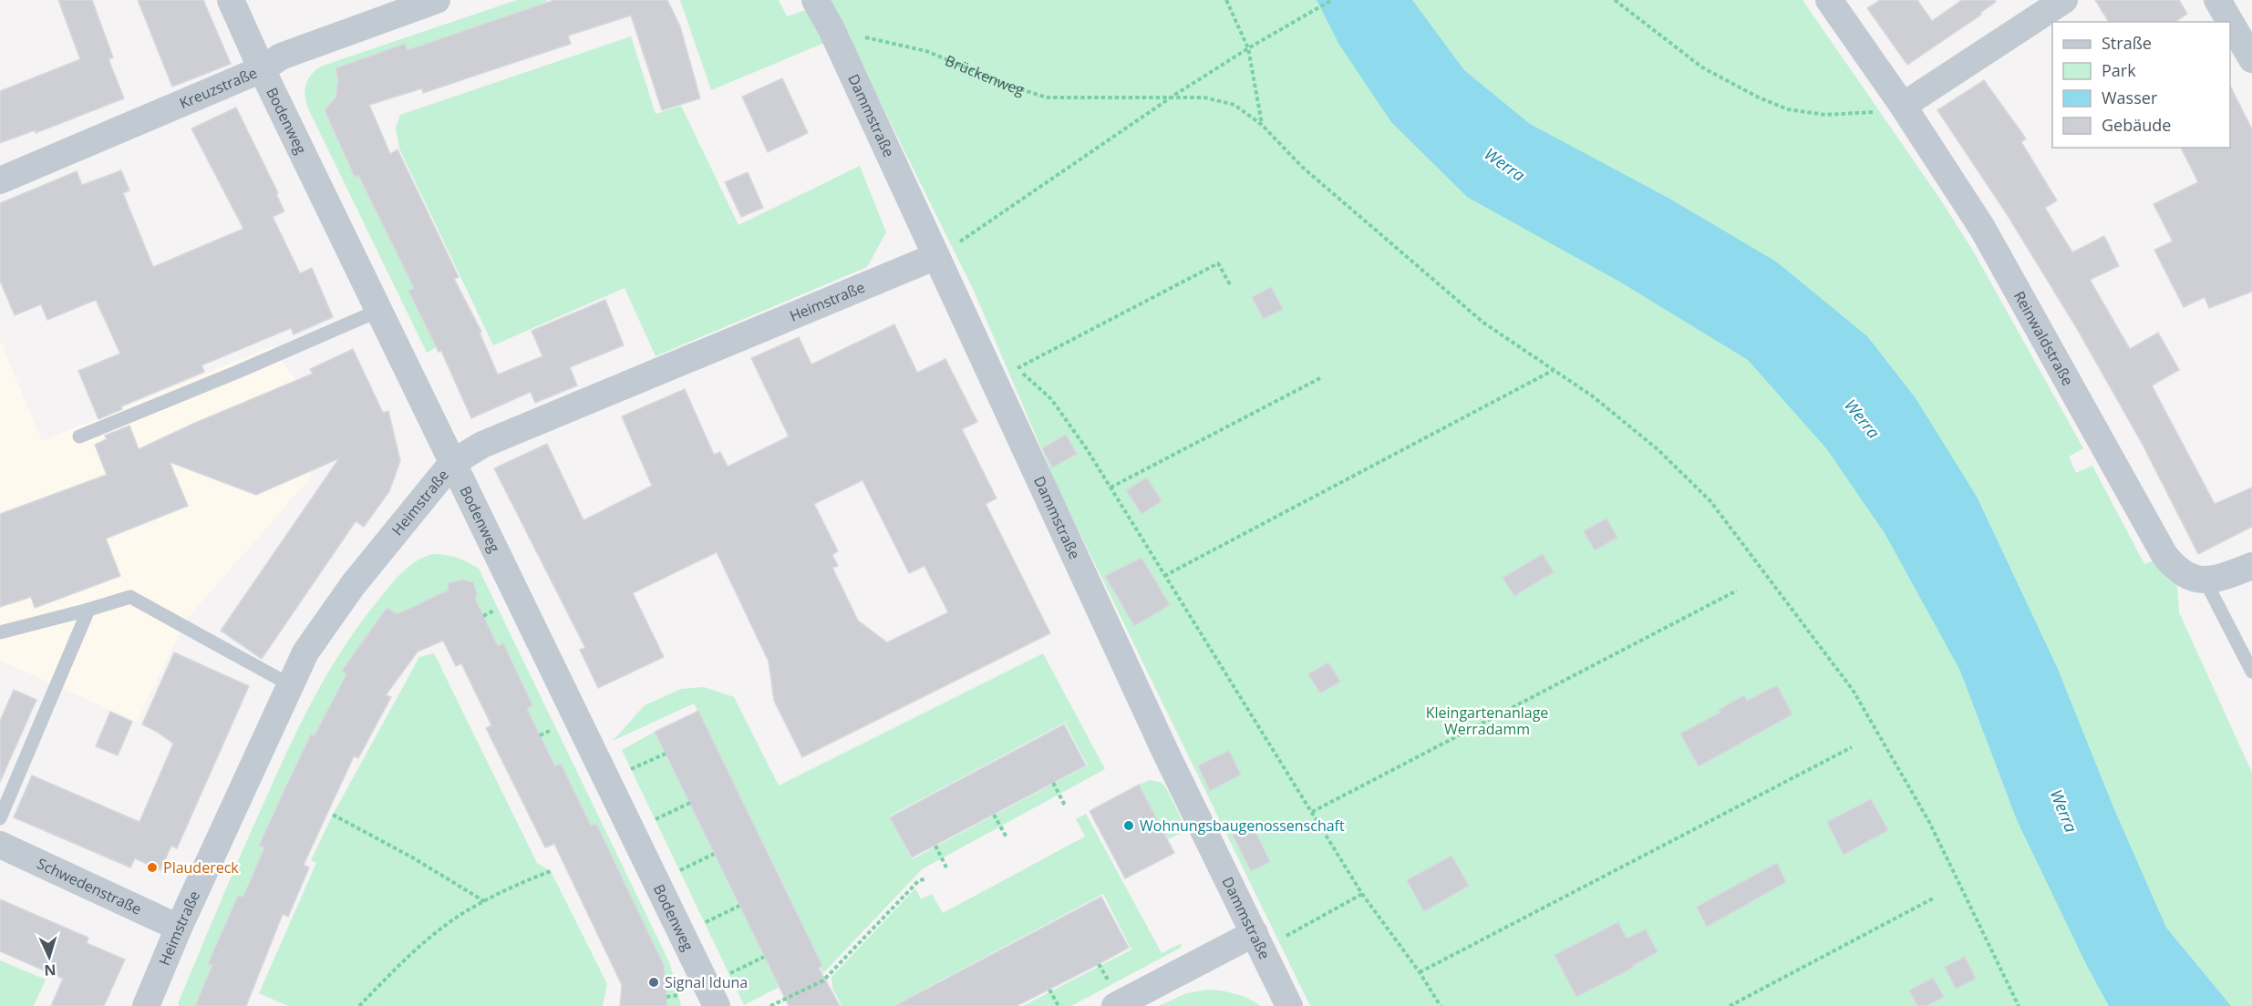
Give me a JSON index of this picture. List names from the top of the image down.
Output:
{
  "streets": {
    "street": [
      "Kreuzstraße",
      "Dammstraße",
      "Bodenweg",
      "Heimstraße",
      "Reinwaldstraße",
      "Schwedenstraße"
    ],
    "path": ["Brückenweg"]
  },
  "crossings": [
    ["Brückenweg", "Dammstraße"],
    ["Kreuzstraße", "Bodenweg"],
    ["Dammstraße", "Heimstraße"],
    ["Bodenweg", "Heimstraße"],
    ["Heimstraße", "Schwedenstraße"]
  ],
  "water": ["Werra"],
  "parks": ["Kleingartenanlage Werradamm"],
  "places": ["Wohnungsbaugenossenschaft", "Plaudereck", "Signal Iduna"],
  "legend": [
    "Straße",
    "Park",
    "Wasser",
    "Gebäude"
  ],
  "north": "bottom"
}
